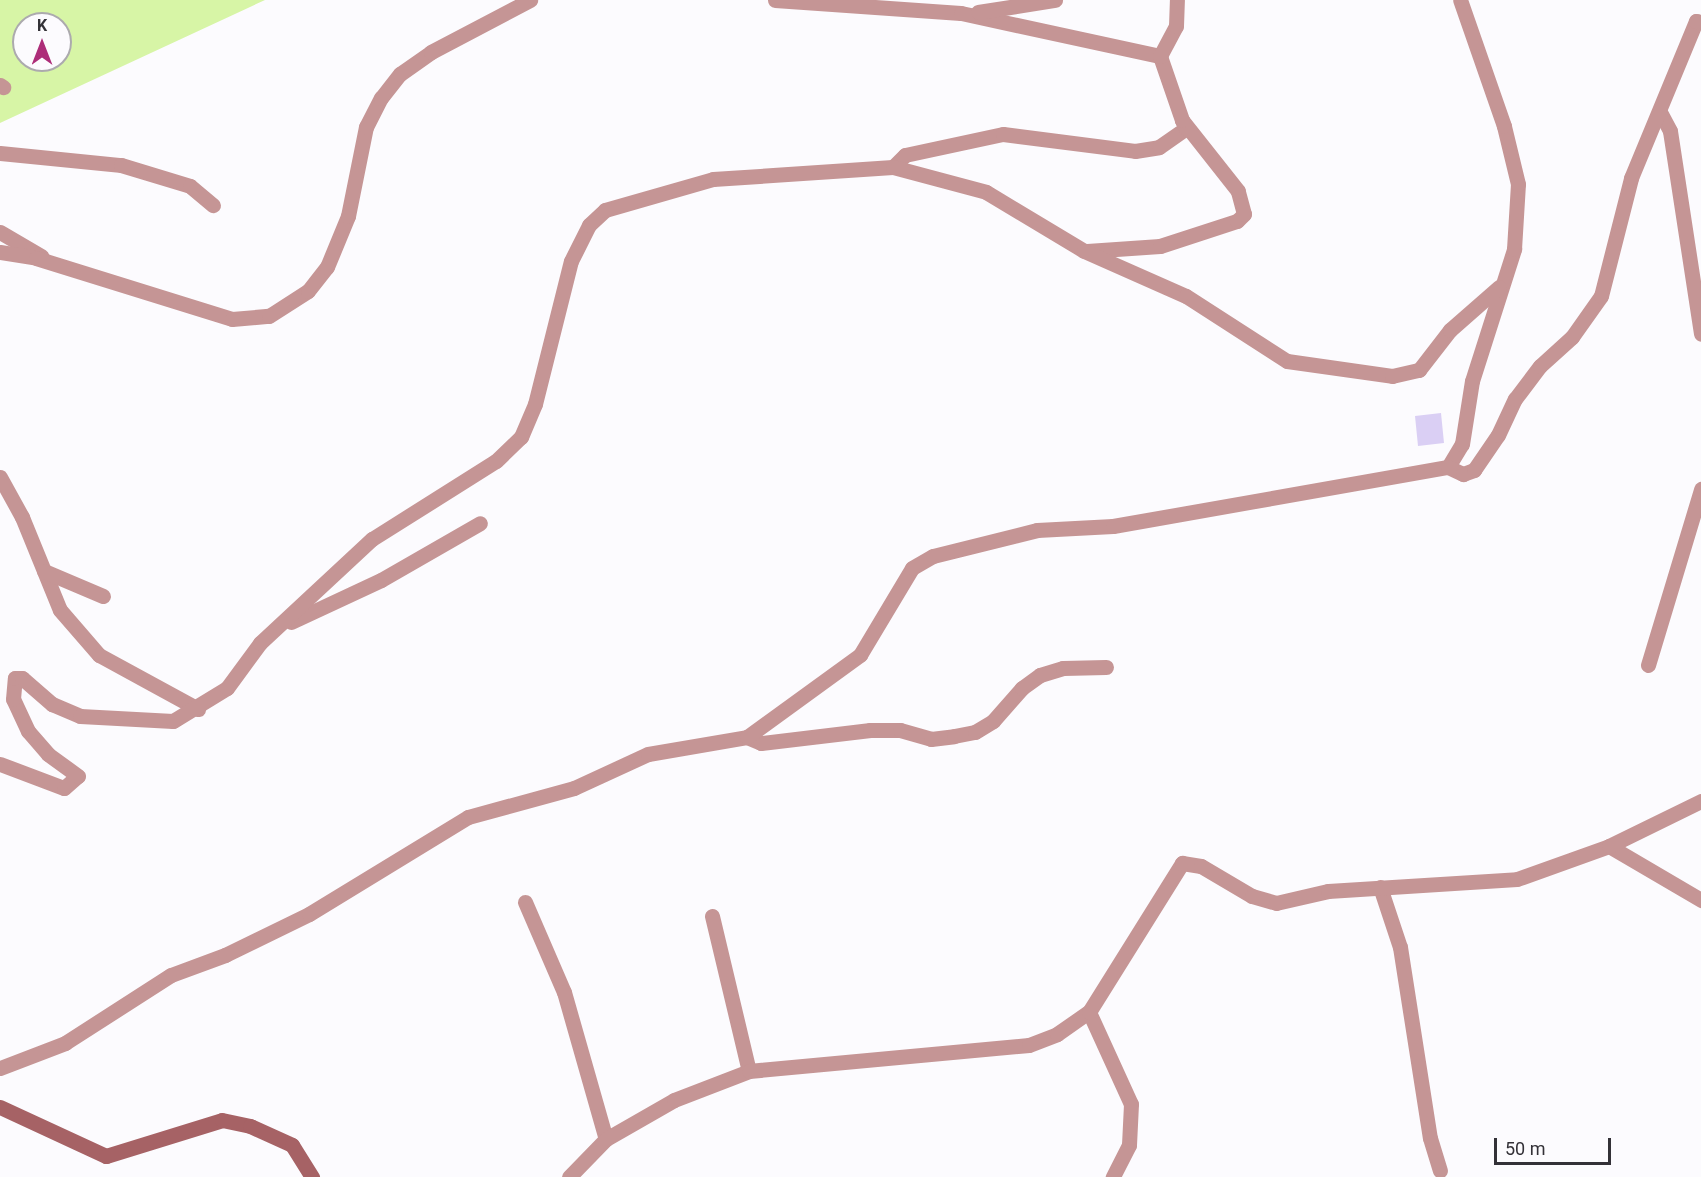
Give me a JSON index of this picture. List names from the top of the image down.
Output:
{
  "scale_bar": "50 m",
  "north": "top"
}
